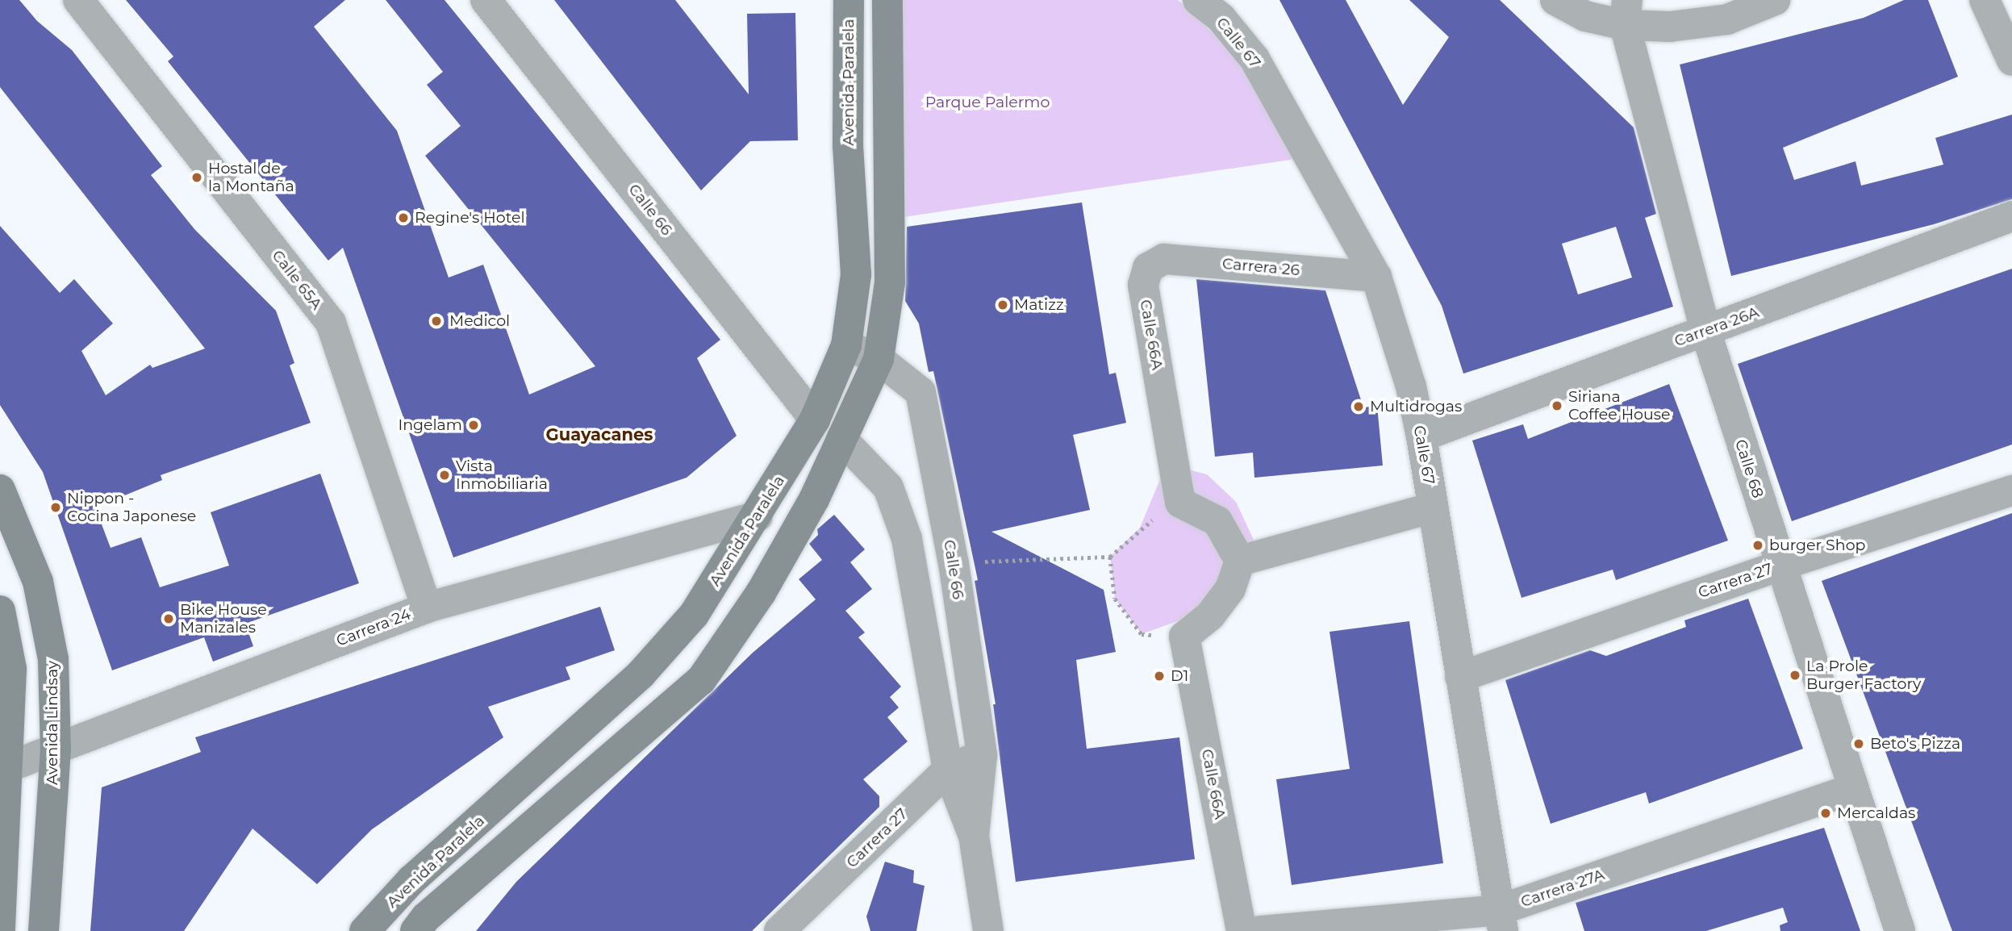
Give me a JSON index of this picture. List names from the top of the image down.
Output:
{
  "streets": {
    "main road": ["Avenida Paralela", "Avenida Lindsay"],
    "street": [
      "Calle 67",
      "Calle 66",
      "Carrera 26",
      "Calle 65A",
      "Carrera 26A",
      "Calle 66A",
      "Calle 68",
      "Carrera 27",
      "Carrera 24",
      "Carrera 27A"
    ]
  },
  "crossings": [
    ["Calle 67", "Carrera 26"],
    ["Calle 67", "Carrera 26A"],
    ["Calle 67", "Carrera 27"],
    ["Calle 67", "Carrera 27A"],
    ["Avenida Paralela", "Calle 66"],
    ["Avenida Paralela", "Carrera 24"],
    ["Calle 66", "Carrera 27"],
    ["Carrera 26", "Calle 66A"],
    ["Calle 65A", "Carrera 24"],
    ["Carrera 26A", "Calle 68"],
    ["Calle 68", "Carrera 27"],
    ["Calle 68", "Carrera 27A"],
    ["Carrera 24", "Avenida Lindsay"]
  ],
  "districts": ["Guayacanes"],
  "parks": ["Parque Palermo"],
  "places": [
    "Hostal de la Montaña",
    "Regine's Hotel",
    "Matizz",
    "Medicol",
    "Siriana Coffee House",
    "Multidrogas",
    "Ingelam",
    "Vista Inmobiliaria",
    "Nippon - Cocina Japonese",
    "burger Shop",
    "Bike House Manizales",
    "La Prole Burger Factory",
    "D1",
    "Beto's Pizza",
    "Mercaldas"
  ]
}
